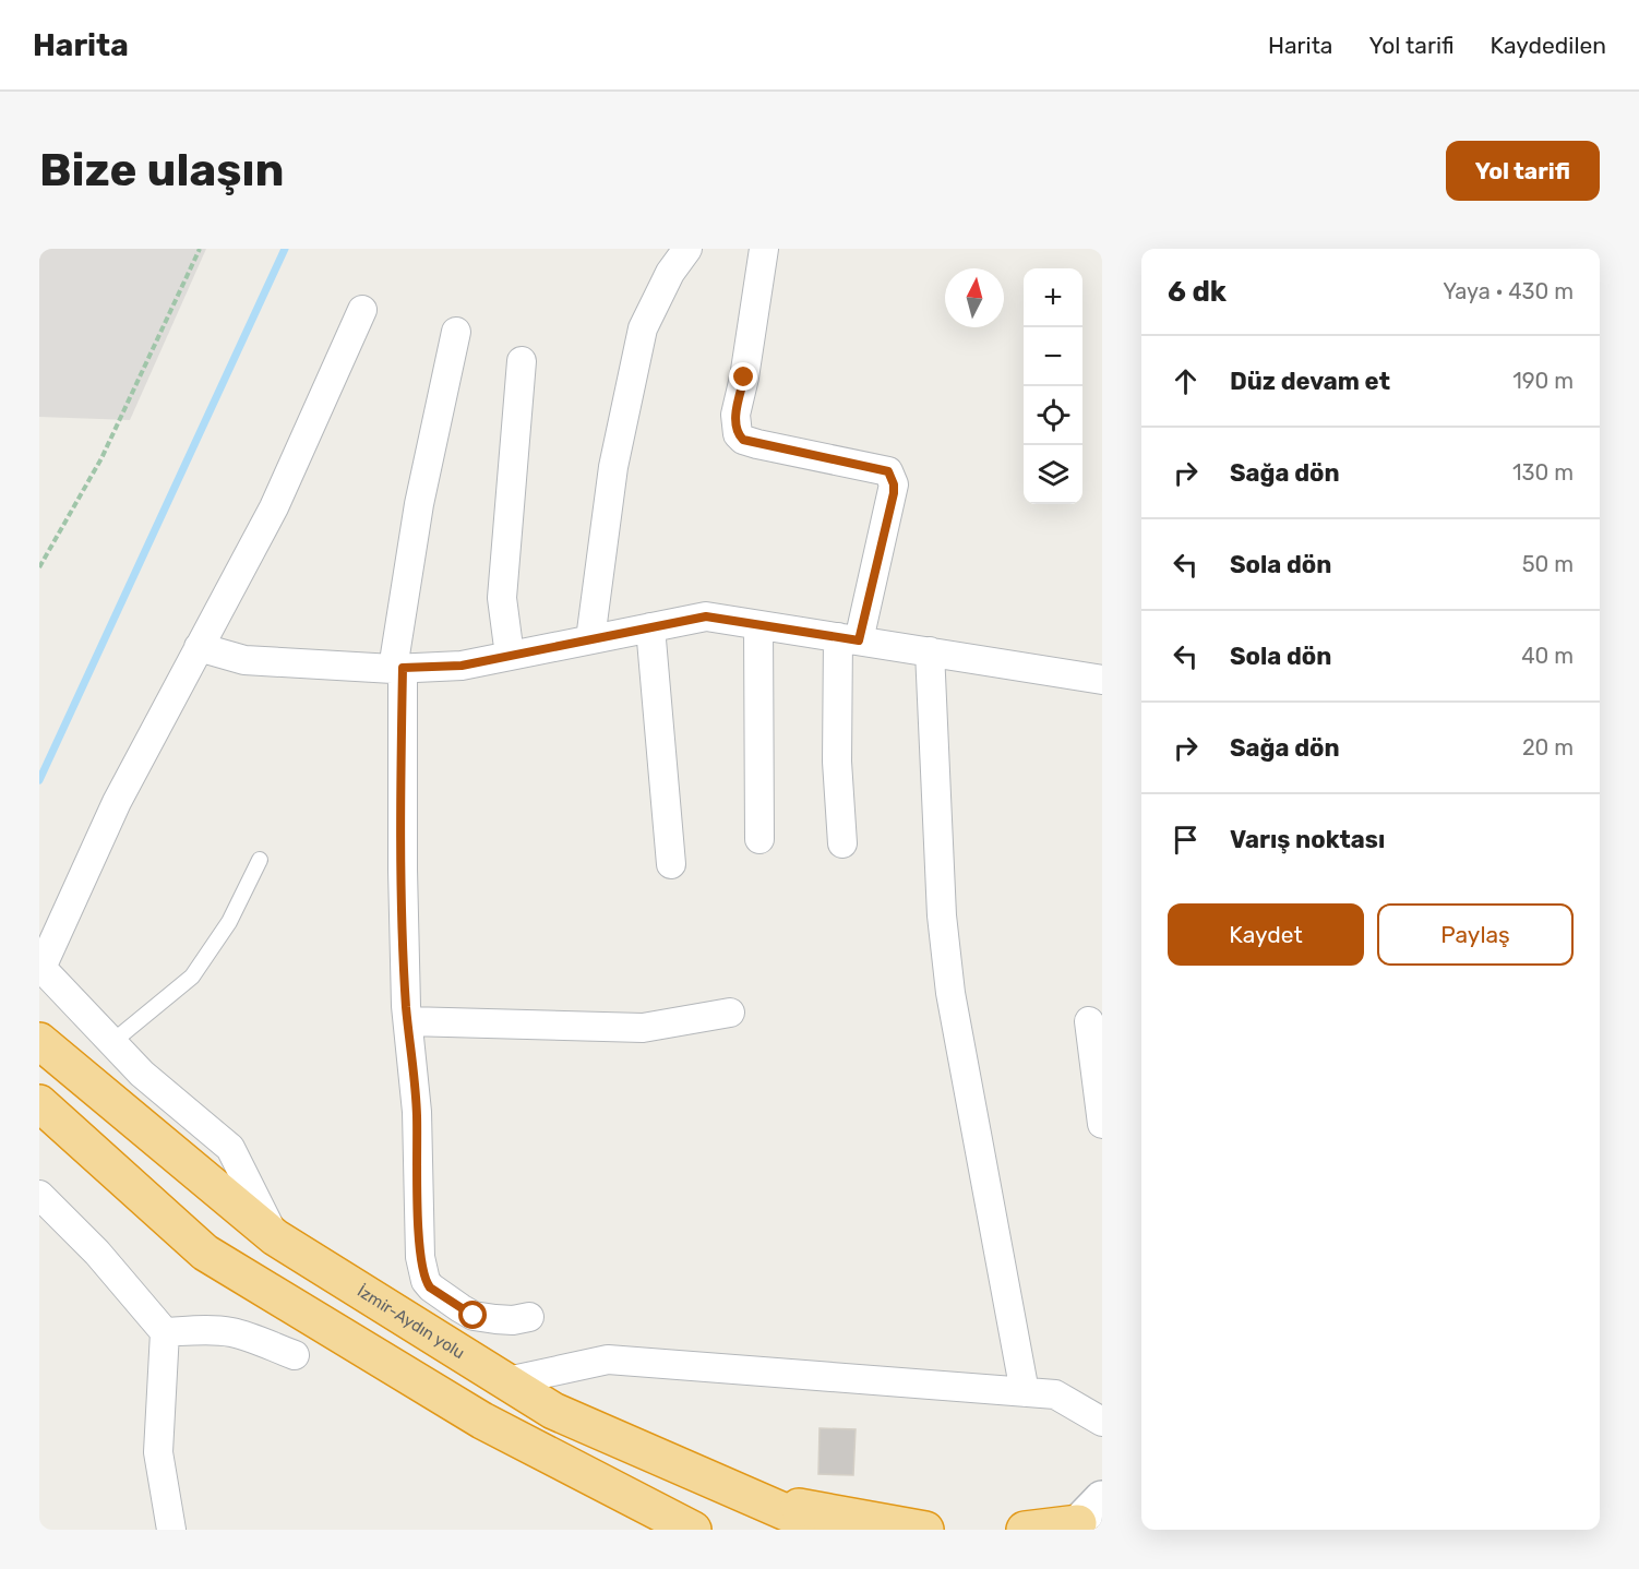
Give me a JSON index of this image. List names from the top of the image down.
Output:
{
  "streets": {
    "highway": ["İzmir-Aydın yolu"]
  },
  "north": "top",
  "page": {
    "header": "Harita",
    "nav": ["Harita", "Yol tarifi", "Kaydedilen"],
    "buttons": [
      "Yol tarifi",
      ["Kaydet", "Paylaş"]
    ],
    "title": "Bize ulaşın",
    "heading": ["6 dk", "Yaya · 430 m"],
    "map_buttons": ["+", "−"],
    "list": [
      ["Düz devam et", "190 m"],
      ["Sağa dön", "130 m"],
      ["Sola dön", "50 m"],
      ["Sola dön", "40 m"],
      ["Sağa dön", "20 m"],
      "Varış noktası"
    ]
  }
}
